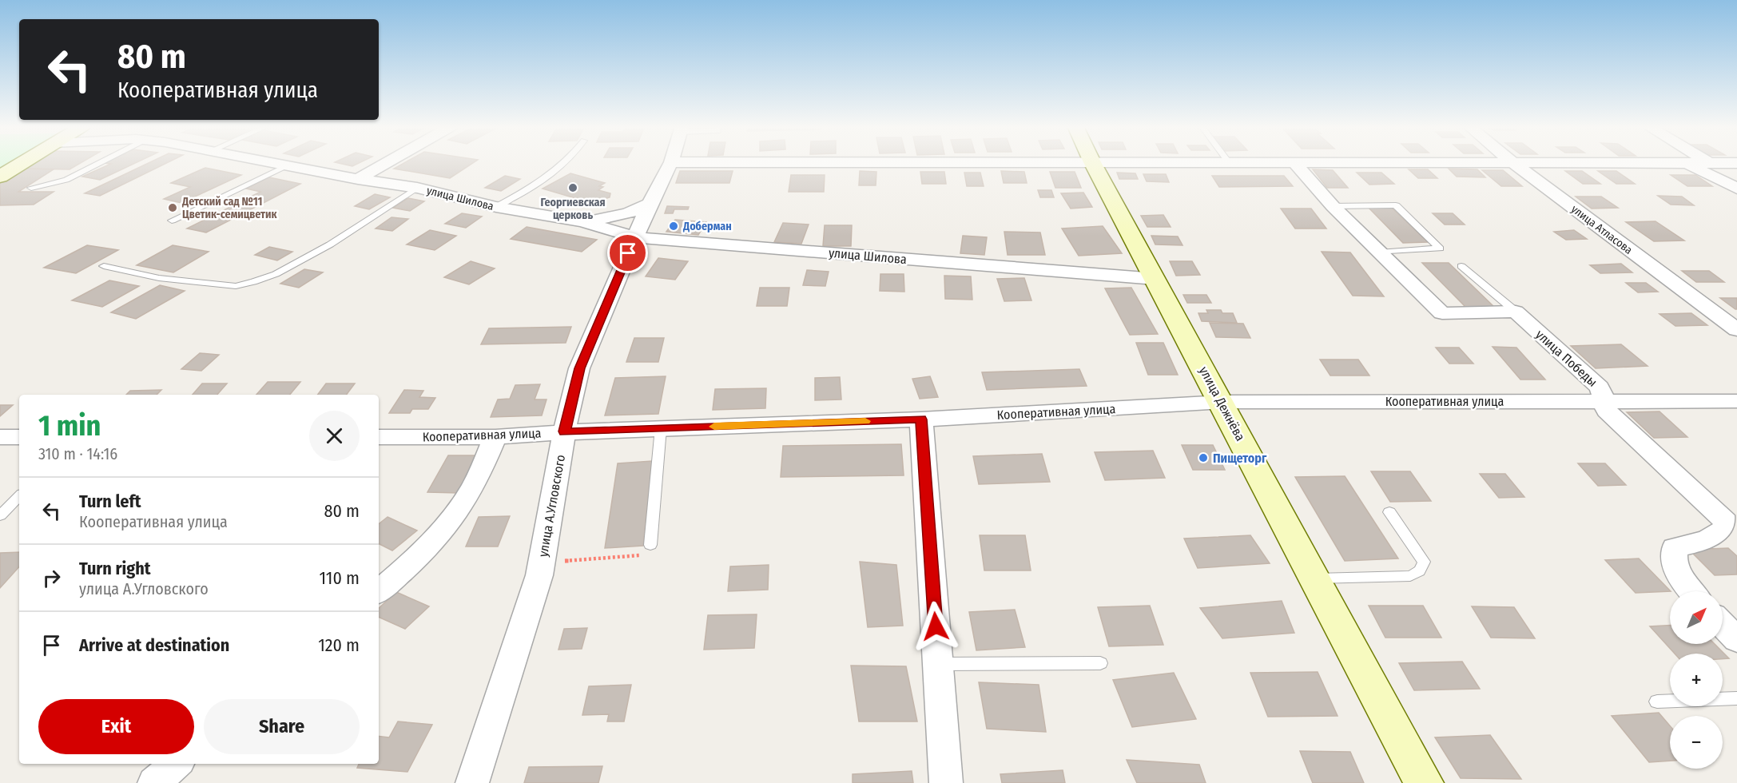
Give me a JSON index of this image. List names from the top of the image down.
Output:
{
  "streets": {
    "main road": ["улица Дежнёва"],
    "street": [
      "улица Шилова",
      "улица Атласова",
      "улица Победы",
      "Кооперативная улица",
      "улица А.Угловского"
    ]
  },
  "crossings": [
    ["улица Шилова", "улица Дежнёва"],
    ["улица Шилова", "улица А.Угловского"],
    ["улица Победы", "Кооперативная улица"],
    ["Кооперативная улица", "улица Дежнёва"],
    ["Кооперативная улица", "улица А.Угловского"]
  ],
  "places": [
    "Георгиевская церковь",
    "Детский сад №11 Цветик-семицветик",
    "Доберман",
    "Пищеторг"
  ],
  "north": "top right",
  "page": {
    "turn": ["80 m", "Кооперативная улица"],
    "heading": ["1 min", "310 m · 14:16"],
    "list": [
      {
        "name": "Turn left",
        "note": "Кооперативная улица",
        "value": "80 m"
      },
      {
        "name": "Turn right",
        "note": "улица А.Угловского",
        "value": "110 m"
      },
      {
        "name": "Arrive at destination",
        "value": "120 m"
      }
    ],
    "map_buttons": ["+", "−"],
    "buttons": ["Exit", "Share"]
  }
}
